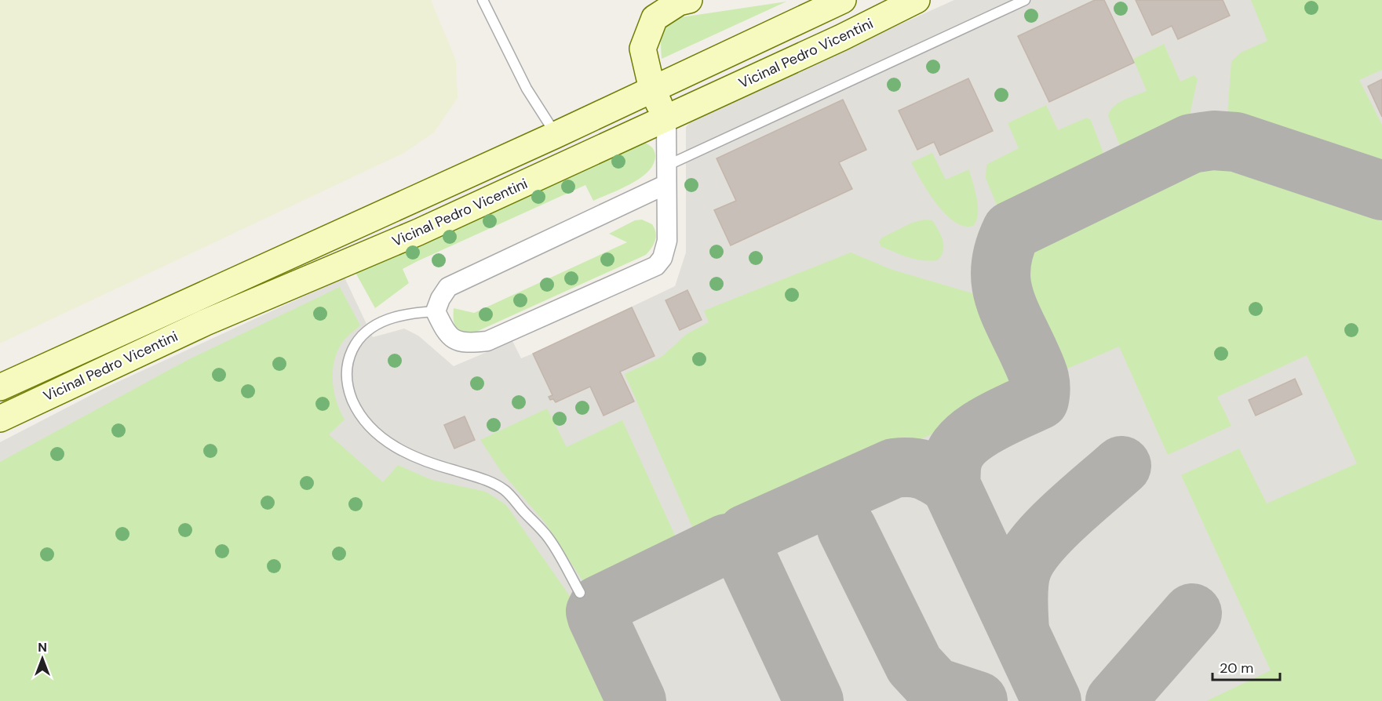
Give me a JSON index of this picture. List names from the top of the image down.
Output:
{
  "streets": {
    "street": ["Vicinal Pedro Vicentini"]
  },
  "scale_bar": "20 m",
  "north": "top"
}
